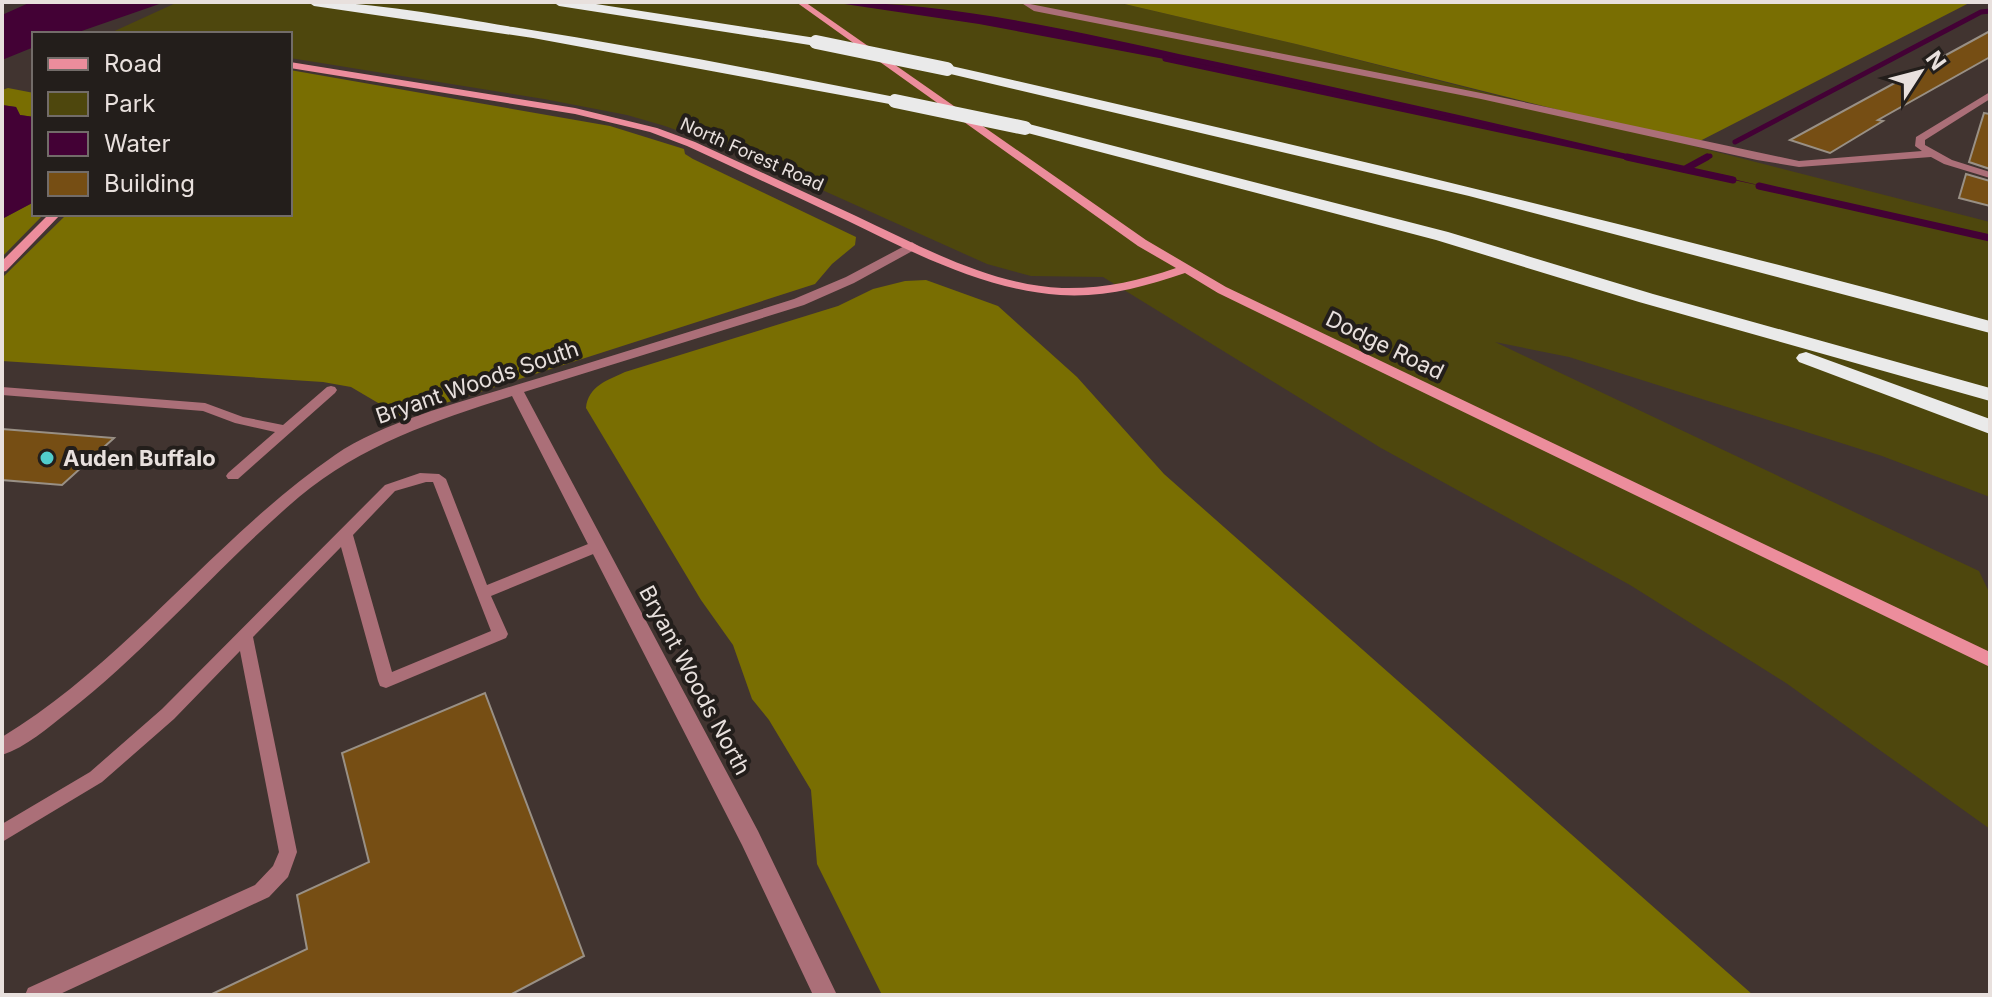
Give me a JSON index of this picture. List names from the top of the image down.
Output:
{
  "streets": {
    "street": [
      "North Forest Road",
      "Dodge Road",
      "Bryant Woods South",
      "Bryant Woods North"
    ]
  },
  "crossings": [
    ["North Forest Road", "Dodge Road"],
    ["North Forest Road", "Bryant Woods South"],
    ["Bryant Woods South", "Bryant Woods North"]
  ],
  "places": ["Auden Buffalo"],
  "legend": [
    "Road",
    "Park",
    "Water",
    "Building"
  ],
  "north": "top right"
}
